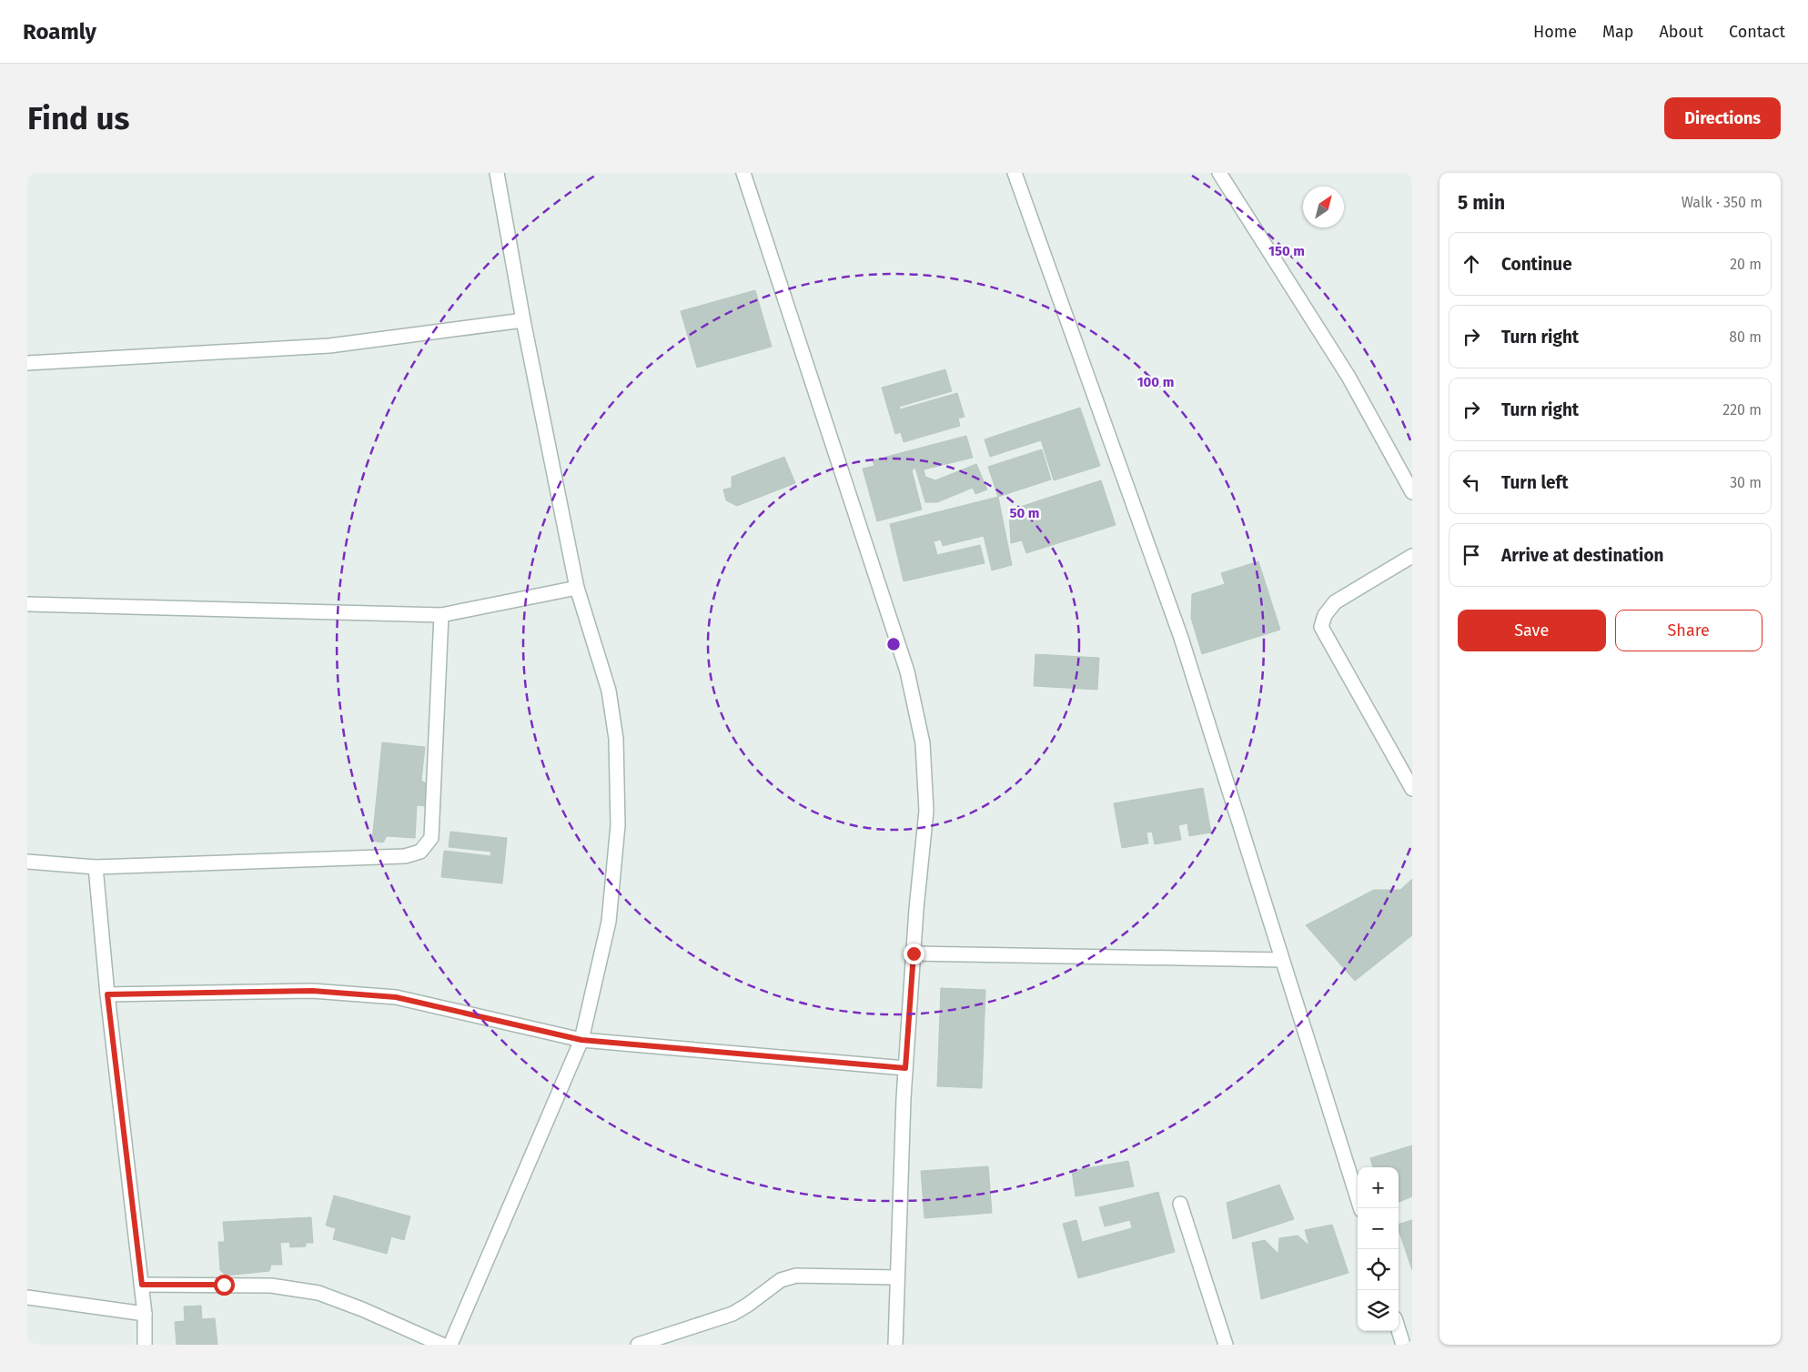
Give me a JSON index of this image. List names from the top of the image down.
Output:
{
  "north": "top right",
  "page": {
    "header": "Roamly",
    "nav": [
      "Home",
      "Map",
      "About",
      "Contact"
    ],
    "buttons": [
      "Directions",
      ["Save", "Share"]
    ],
    "title": "Find us",
    "heading": ["5 min", "Walk · 350 m"],
    "list": [
      ["Continue", "20 m"],
      ["Turn right", "80 m"],
      ["Turn right", "220 m"],
      ["Turn left", "30 m"],
      "Arrive at destination"
    ],
    "map_buttons": ["+", "−"]
  },
  "rings": ["150 m", "100 m", "50 m"]
}
